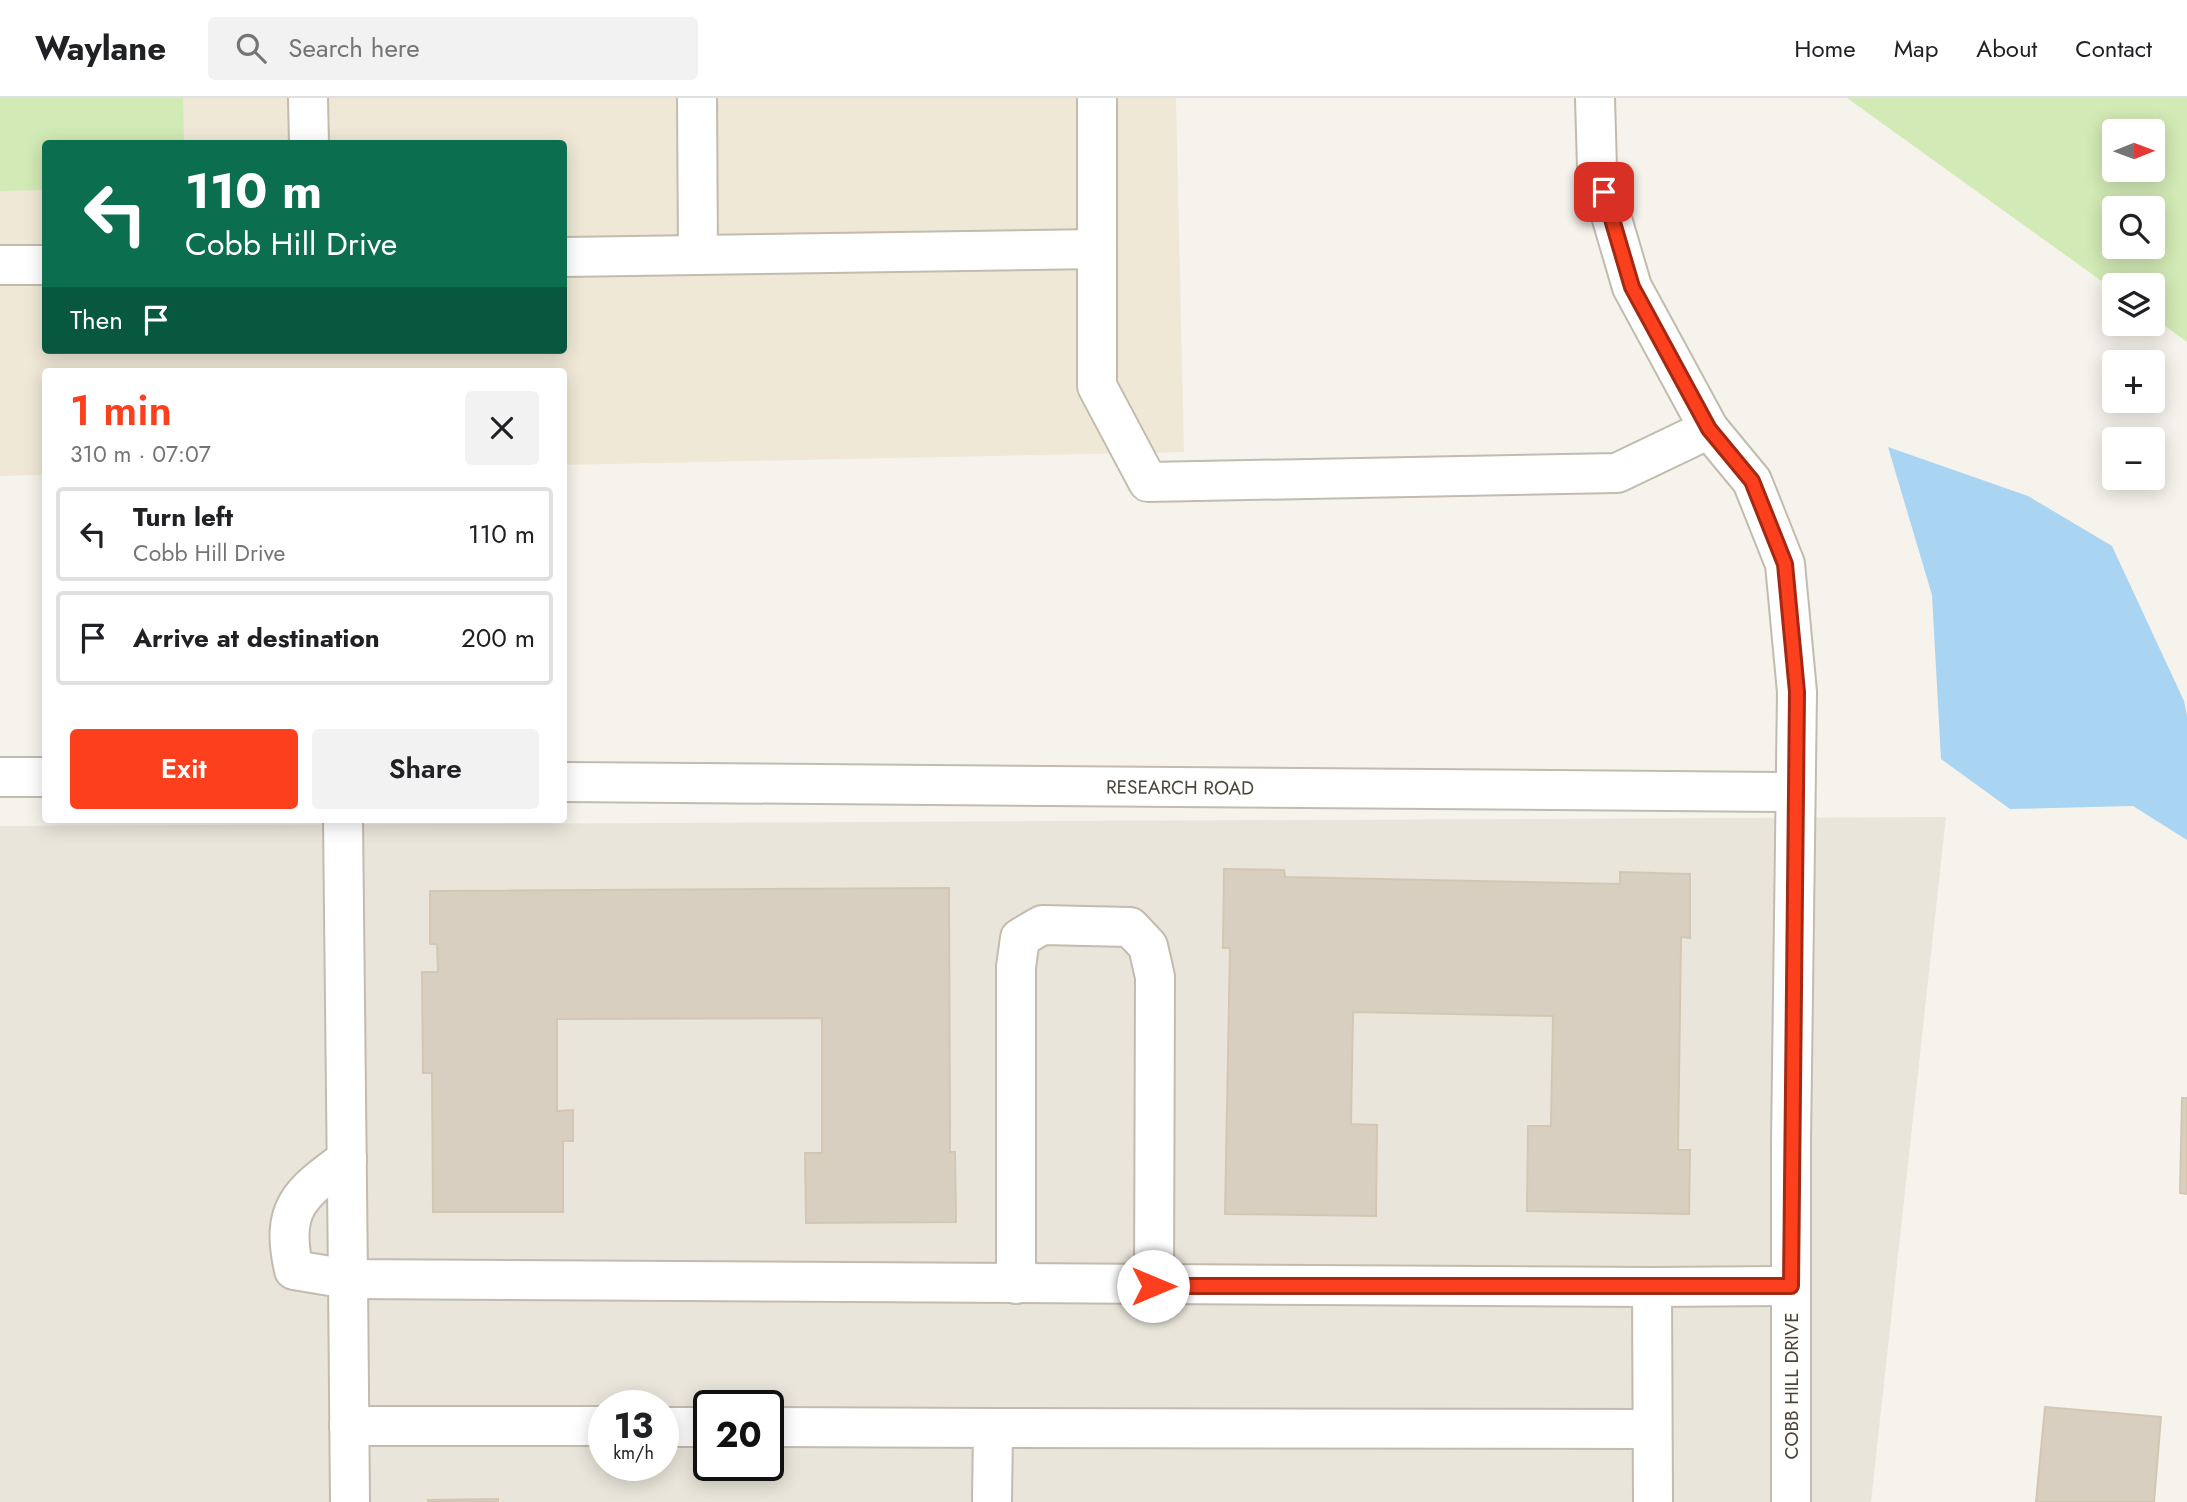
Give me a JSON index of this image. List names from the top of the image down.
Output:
{
  "streets": {
    "street": ["RESEARCH ROAD", "COBB HILL DRIVE"]
  },
  "crossings": [
    ["RESEARCH ROAD", "COBB HILL DRIVE"]
  ],
  "north": "right",
  "page": {
    "header": "Waylane",
    "search": "Search here",
    "nav": [
      "Home",
      "Map",
      "About",
      "Contact"
    ],
    "map_buttons": ["+", "−"],
    "turn": ["110 m", "Cobb Hill Drive"],
    "then": "Then",
    "heading": ["1 min", "310 m · 07:07"],
    "list": [
      {
        "name": "Turn left",
        "note": "Cobb Hill Drive",
        "value": "110 m"
      },
      {
        "name": "Arrive at destination",
        "value": "200 m"
      }
    ],
    "buttons": ["Exit", "Share"],
    "speed": "13 km/h",
    "limit": "20"
  }
}
